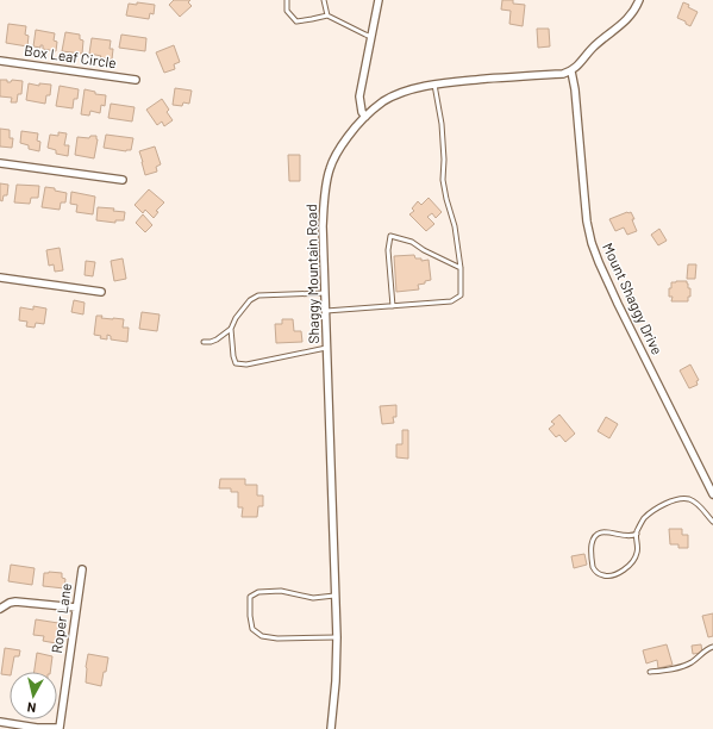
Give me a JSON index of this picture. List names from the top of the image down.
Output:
{
  "streets": {
    "street": [
      "Box Leaf Circle",
      "Shaggy Mountain Road",
      "Mount Shaggy Drive",
      "Roper Lane"
    ]
  },
  "crossings": [
    ["Shaggy Mountain Road", "Mount Shaggy Drive"]
  ],
  "north": "bottom"
}
